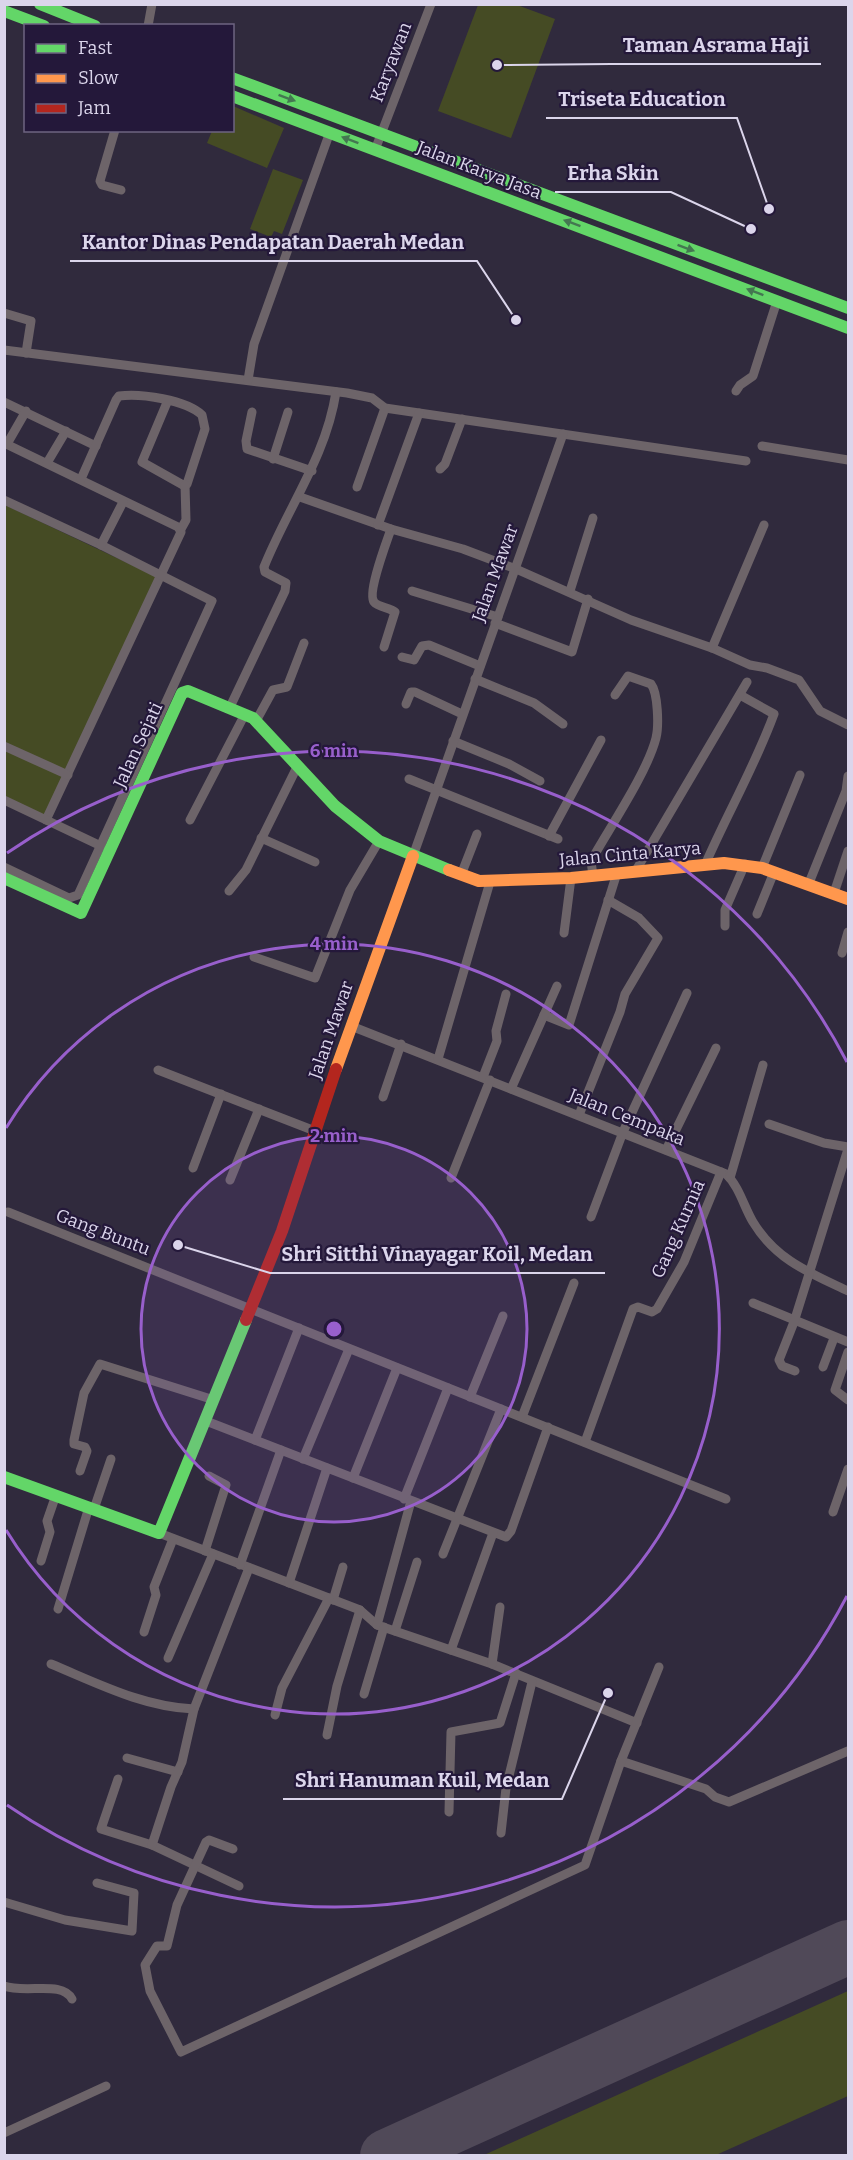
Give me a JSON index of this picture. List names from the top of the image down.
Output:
{
  "streets": {
    "main road": [
      "Jalan Karya Jasa",
      "Jalan Mawar",
      "Jalan Sejati",
      "Jalan Cinta Karya"
    ],
    "street": [
      "Karyawan",
      "Jalan Cempaka",
      "Gang Kurnia",
      "Gang Buntu"
    ]
  },
  "crossings": [
    ["Karyawan", "Jalan Karya Jasa"],
    ["Jalan Mawar", "Jalan Sejati"],
    ["Jalan Mawar", "Jalan Cinta Karya"],
    ["Jalan Mawar", "Jalan Cempaka"],
    ["Jalan Mawar", "Gang Buntu"],
    ["Jalan Sejati", "Jalan Cinta Karya"],
    ["Jalan Cempaka", "Gang Kurnia"],
    ["Gang Kurnia", "Gang Buntu"]
  ],
  "places": [
    "Taman Asrama Haji",
    "Triseta Education",
    "Erha Skin",
    "Kantor Dinas Pendapatan Daerah Medan",
    "Shri Sitthi Vinayagar Koil, Medan",
    "Shri Hanuman Kuil, Medan"
  ],
  "legend": ["Fast", "Slow", "Jam"],
  "rings": ["6 min", "4 min", "2 min"]
}
